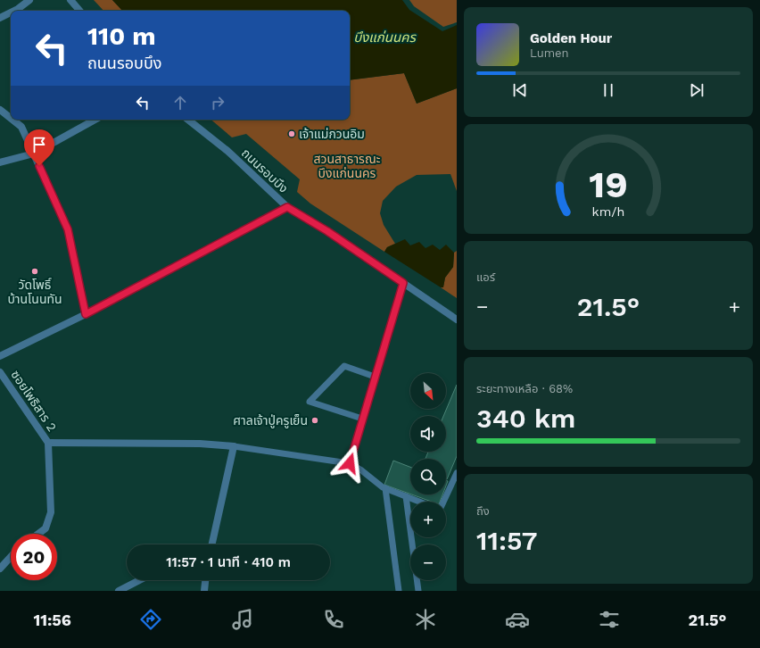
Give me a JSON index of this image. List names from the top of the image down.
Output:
{
  "streets": {
    "street": ["ถนนรอบบึง", "ซอยโพธิสาร 2"]
  },
  "water": ["บึงแก่นนคร"],
  "parks": ["สวนสาธารณะ บึงแก่นนคร"],
  "places": ["เจ้าแม่กวนอิม", "วัดโพธิ์ บ้านโนนทัน", "ศาลเจ้าปู่ครูเย็น"],
  "north": "bottom right",
  "page": {
    "turn": ["110 m", "ถนนรอบบึง"],
    "song": ["Golden Hour", "Lumen"],
    "tile": [
      "แอร์",
      ["ระยะทางเหลือ · 68%", "340 km"],
      ["ถึง", "11:57"]
    ],
    "heat": ["−", "21.5°", "+"],
    "map_buttons": ["+", "−"],
    "limit": "20",
    "trip": "11:57 · 1 นาที · 410 m",
    "tabs": ["11:56", "21.5°"],
    "gauge": ["19", "km/h"]
  }
}
